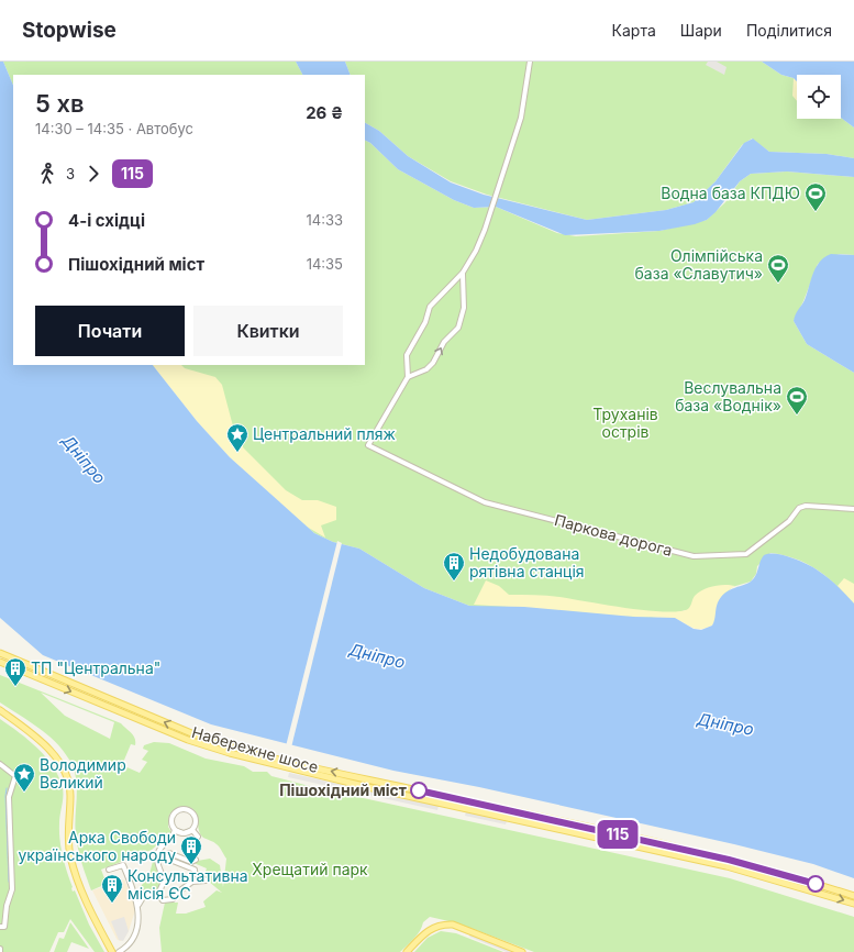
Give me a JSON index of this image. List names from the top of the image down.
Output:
{
  "streets": {
    "main road": ["Набережне шосе"],
    "street": ["Паркова дорога"]
  },
  "water": ["Дніпро"],
  "parks": ["Труханів острів", "Хрещатий парк"],
  "places": {
    "sports": ["Водна база КПДЮ", "Олімпійська база «Славутич»", "Веслувальна база «Воднік»"],
    "place": ["Центральний пляж", "Володимир Великий"],
    "building": [
      "Недобудована рятівна станція",
      "ТП \"Центральна\"",
      "Арка Свободи українського народу",
      "Консультативна місія ЄС"
    ],
    "other": ["Пішохідний міст"]
  },
  "lines": ["bus line 115"],
  "page": {
    "header": "Stopwise",
    "nav": ["Карта", "Шари", "Поділитися"],
    "on_map": "115",
    "heading": ["5 хв", "14:30 – 14:35 · Автобус", "26 ₴"],
    "legs": ["3", "115"],
    "list": [
      {
        "name": "4-і східці",
        "value": "14:33"
      },
      {
        "name": "Пішохідний міст",
        "value": "14:35"
      }
    ],
    "buttons": ["Почати", "Квитки"]
  }
}
